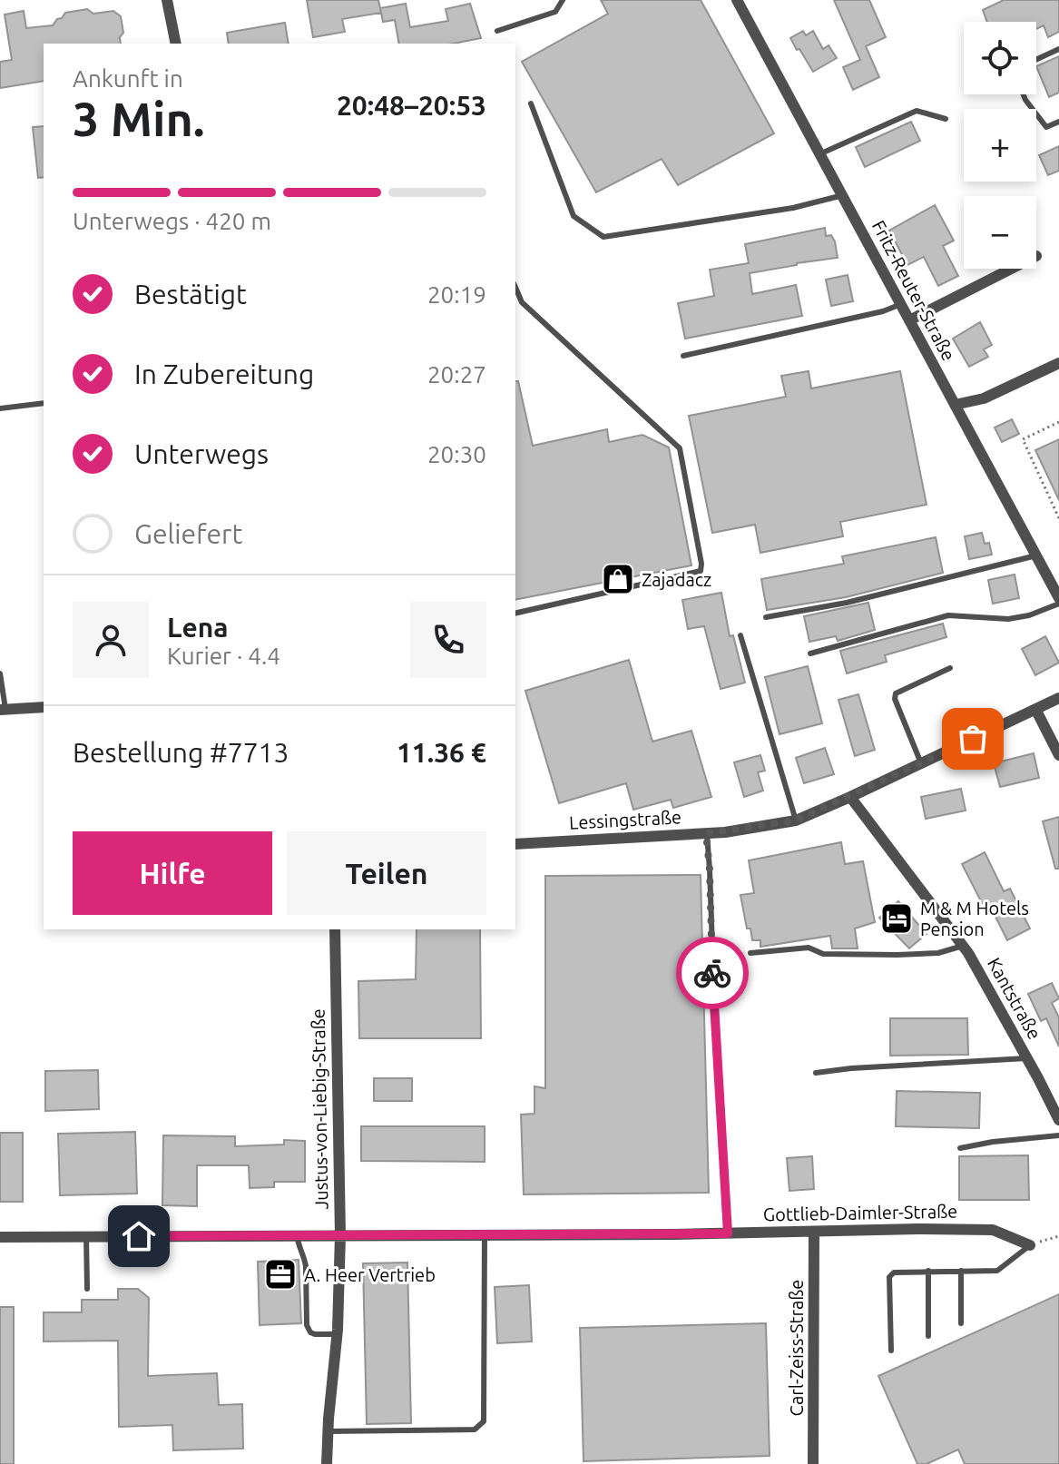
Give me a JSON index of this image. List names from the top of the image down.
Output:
{
  "streets": {
    "street": [
      "Fritz-Reuter-Straße",
      "Lessingstraße",
      "Kantstraße",
      "Justus-von-Liebig-Straße",
      "Gottlieb-Daimler-Straße",
      "Carl-Zeiss-Straße"
    ]
  },
  "crossings": [
    ["Lessingstraße", "Kantstraße"],
    ["Justus-von-Liebig-Straße", "Gottlieb-Daimler-Straße"],
    ["Gottlieb-Daimler-Straße", "Carl-Zeiss-Straße"]
  ],
  "places": {
    "shop": ["Zajadacz"],
    "hotel": ["M & M Hotels Pension"],
    "office": ["A. Heer Vertrieb"]
  },
  "page": {
    "map_buttons": ["+", "−"],
    "heading": ["3 Min.", "Ankunft in", "20:48–20:53"],
    "panel": [
      "Lena",
      "Kurier · 4.4",
      "Bestellung #7713",
      "11.36 €"
    ],
    "bar": "Unterwegs · 420 m",
    "list": [
      ["Bestätigt", "20:19"],
      ["In Zubereitung", "20:27"],
      ["Unterwegs", "20:30"],
      "Geliefert"
    ],
    "buttons": ["Hilfe", "Teilen"]
  }
}
